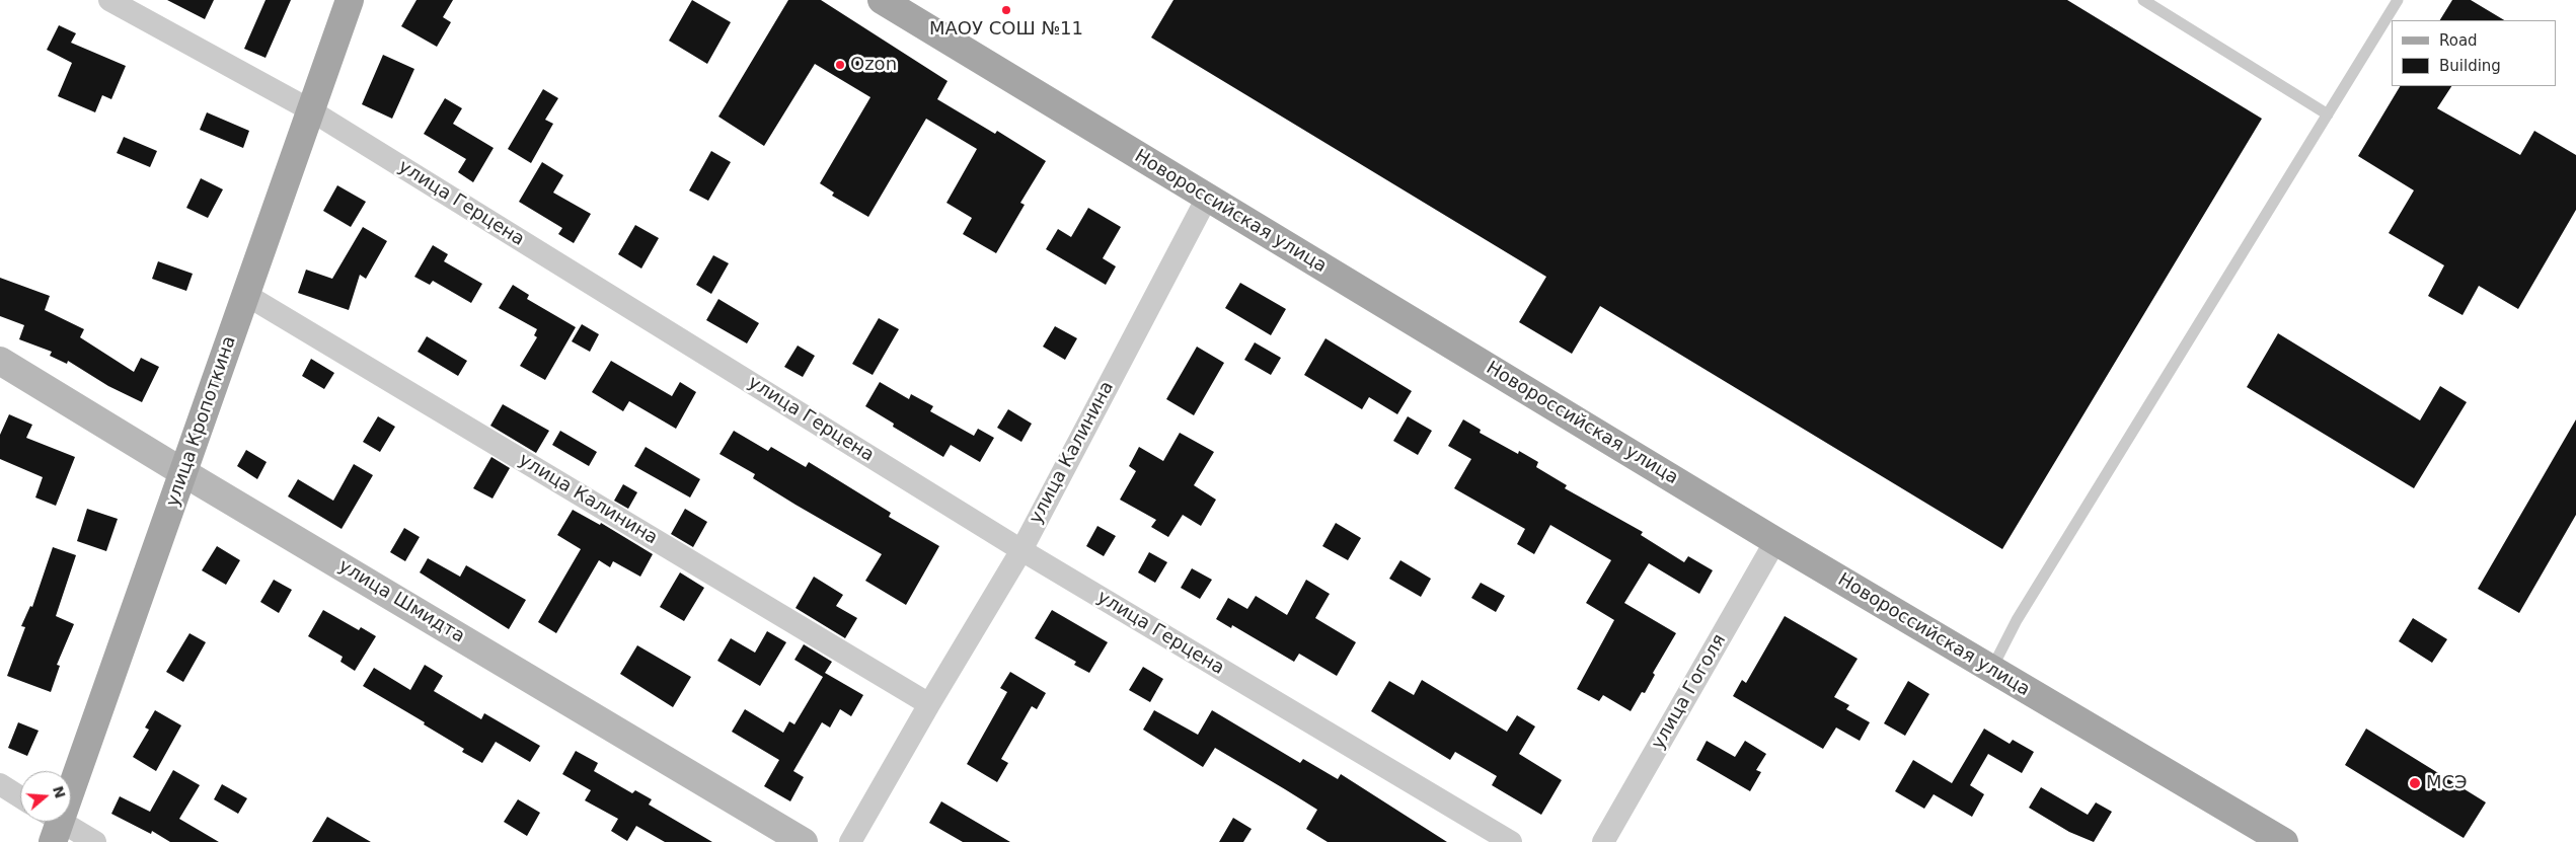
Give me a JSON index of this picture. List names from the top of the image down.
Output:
{
  "streets": {
    "main road": ["Новороссийская улица", "улица Кропоткина"],
    "street": [
      "улица Герцена",
      "улица Калинина",
      "улица Шмидта",
      "улица Гоголя"
    ]
  },
  "crossings": [
    ["улица Герцена", "улица Кропоткина"],
    ["улица Герцена", "улица Калинина"],
    ["Новороссийская улица", "улица Калинина"],
    ["Новороссийская улица", "улица Гоголя"],
    ["улица Кропоткина", "улица Калинина"],
    ["улица Кропоткина", "улица Шмидта"]
  ],
  "places": ["МАОУ СОШ №11", "Ozon", "МСЭ"],
  "legend": ["Road", "Building"],
  "north": "right"
}
